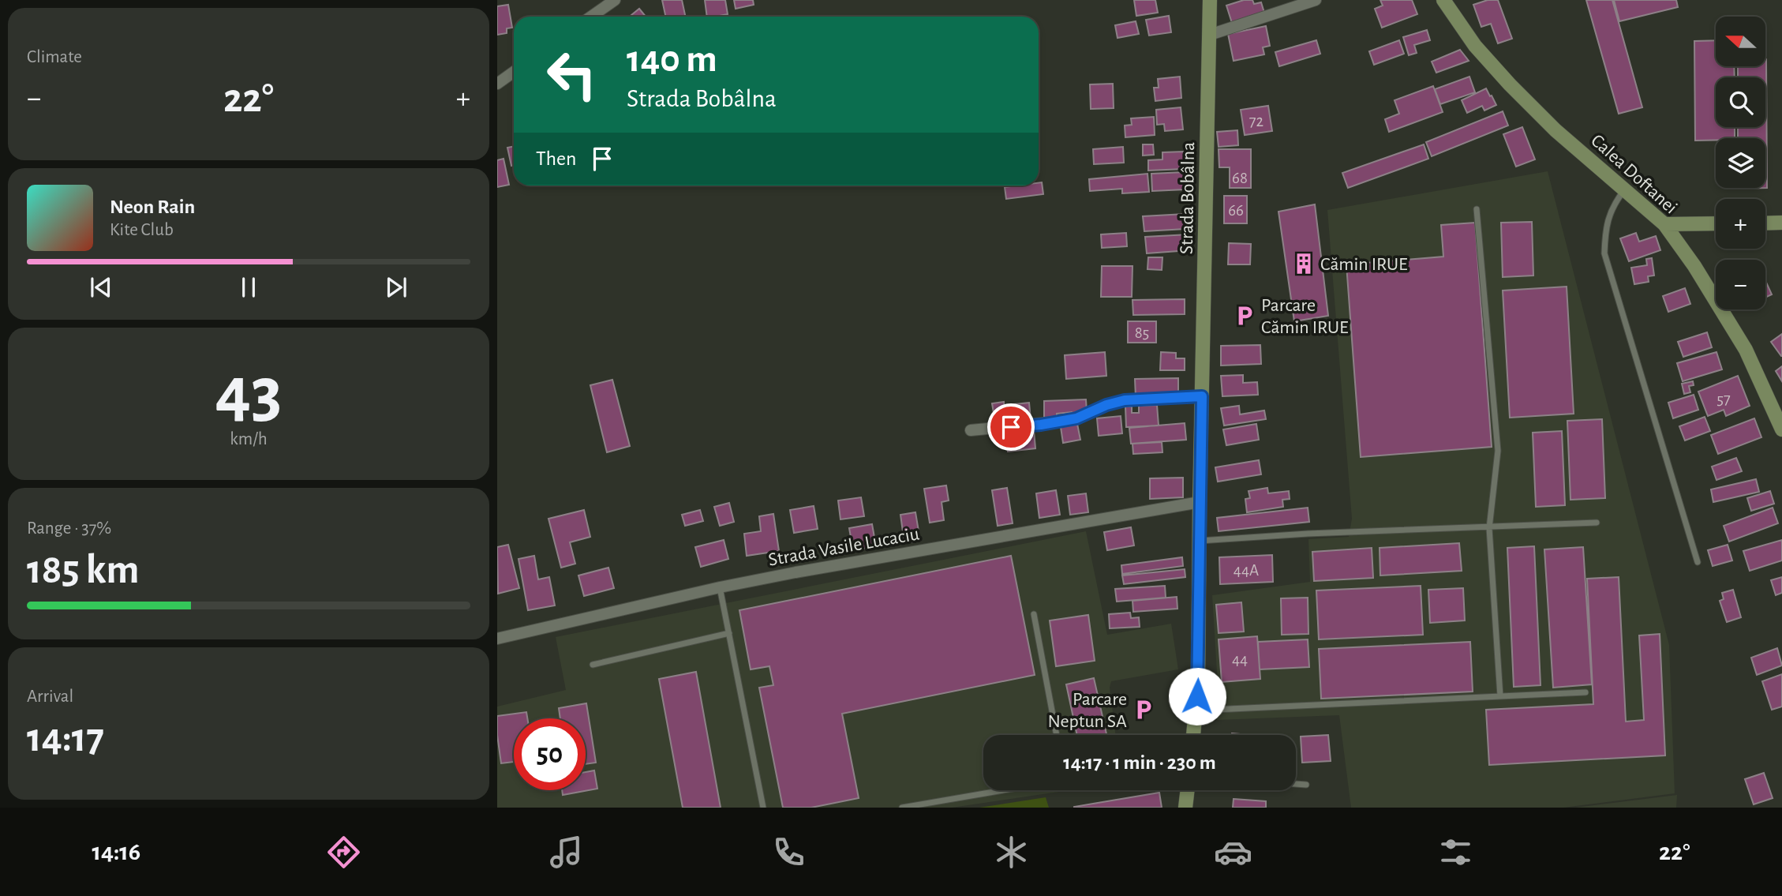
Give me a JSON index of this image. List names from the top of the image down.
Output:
{
  "streets": {
    "main road": ["Calea Doftanei", "Strada Bobâlna"],
    "street": ["Strada Vasile Lucaciu"]
  },
  "crossings": [
    ["Strada Bobâlna", "Strada Vasile Lucaciu"]
  ],
  "places": {
    "building": ["Cămin IRUE"],
    "parking": ["Parcare Cămin IRUE", "Parcare Neptun SA"]
  },
  "house_numbers": [
    "72",
    "68",
    "66",
    "85",
    "57",
    "44A",
    "44"
  ],
  "north": "left",
  "page": {
    "tile": [
      "Climate",
      ["43", "km/h"],
      ["Range · 37%", "185 km"],
      ["Arrival", "14:17"]
    ],
    "map_buttons": ["+", "−"],
    "turn": ["140 m", "Strada Bobâlna"],
    "heat": ["−", "22°", "+"],
    "then": "Then",
    "song": ["Neon Rain", "Kite Club"],
    "limit": "50",
    "trip": "14:17 · 1 min · 230 m",
    "tabs": ["14:16", "22°"]
  }
}
